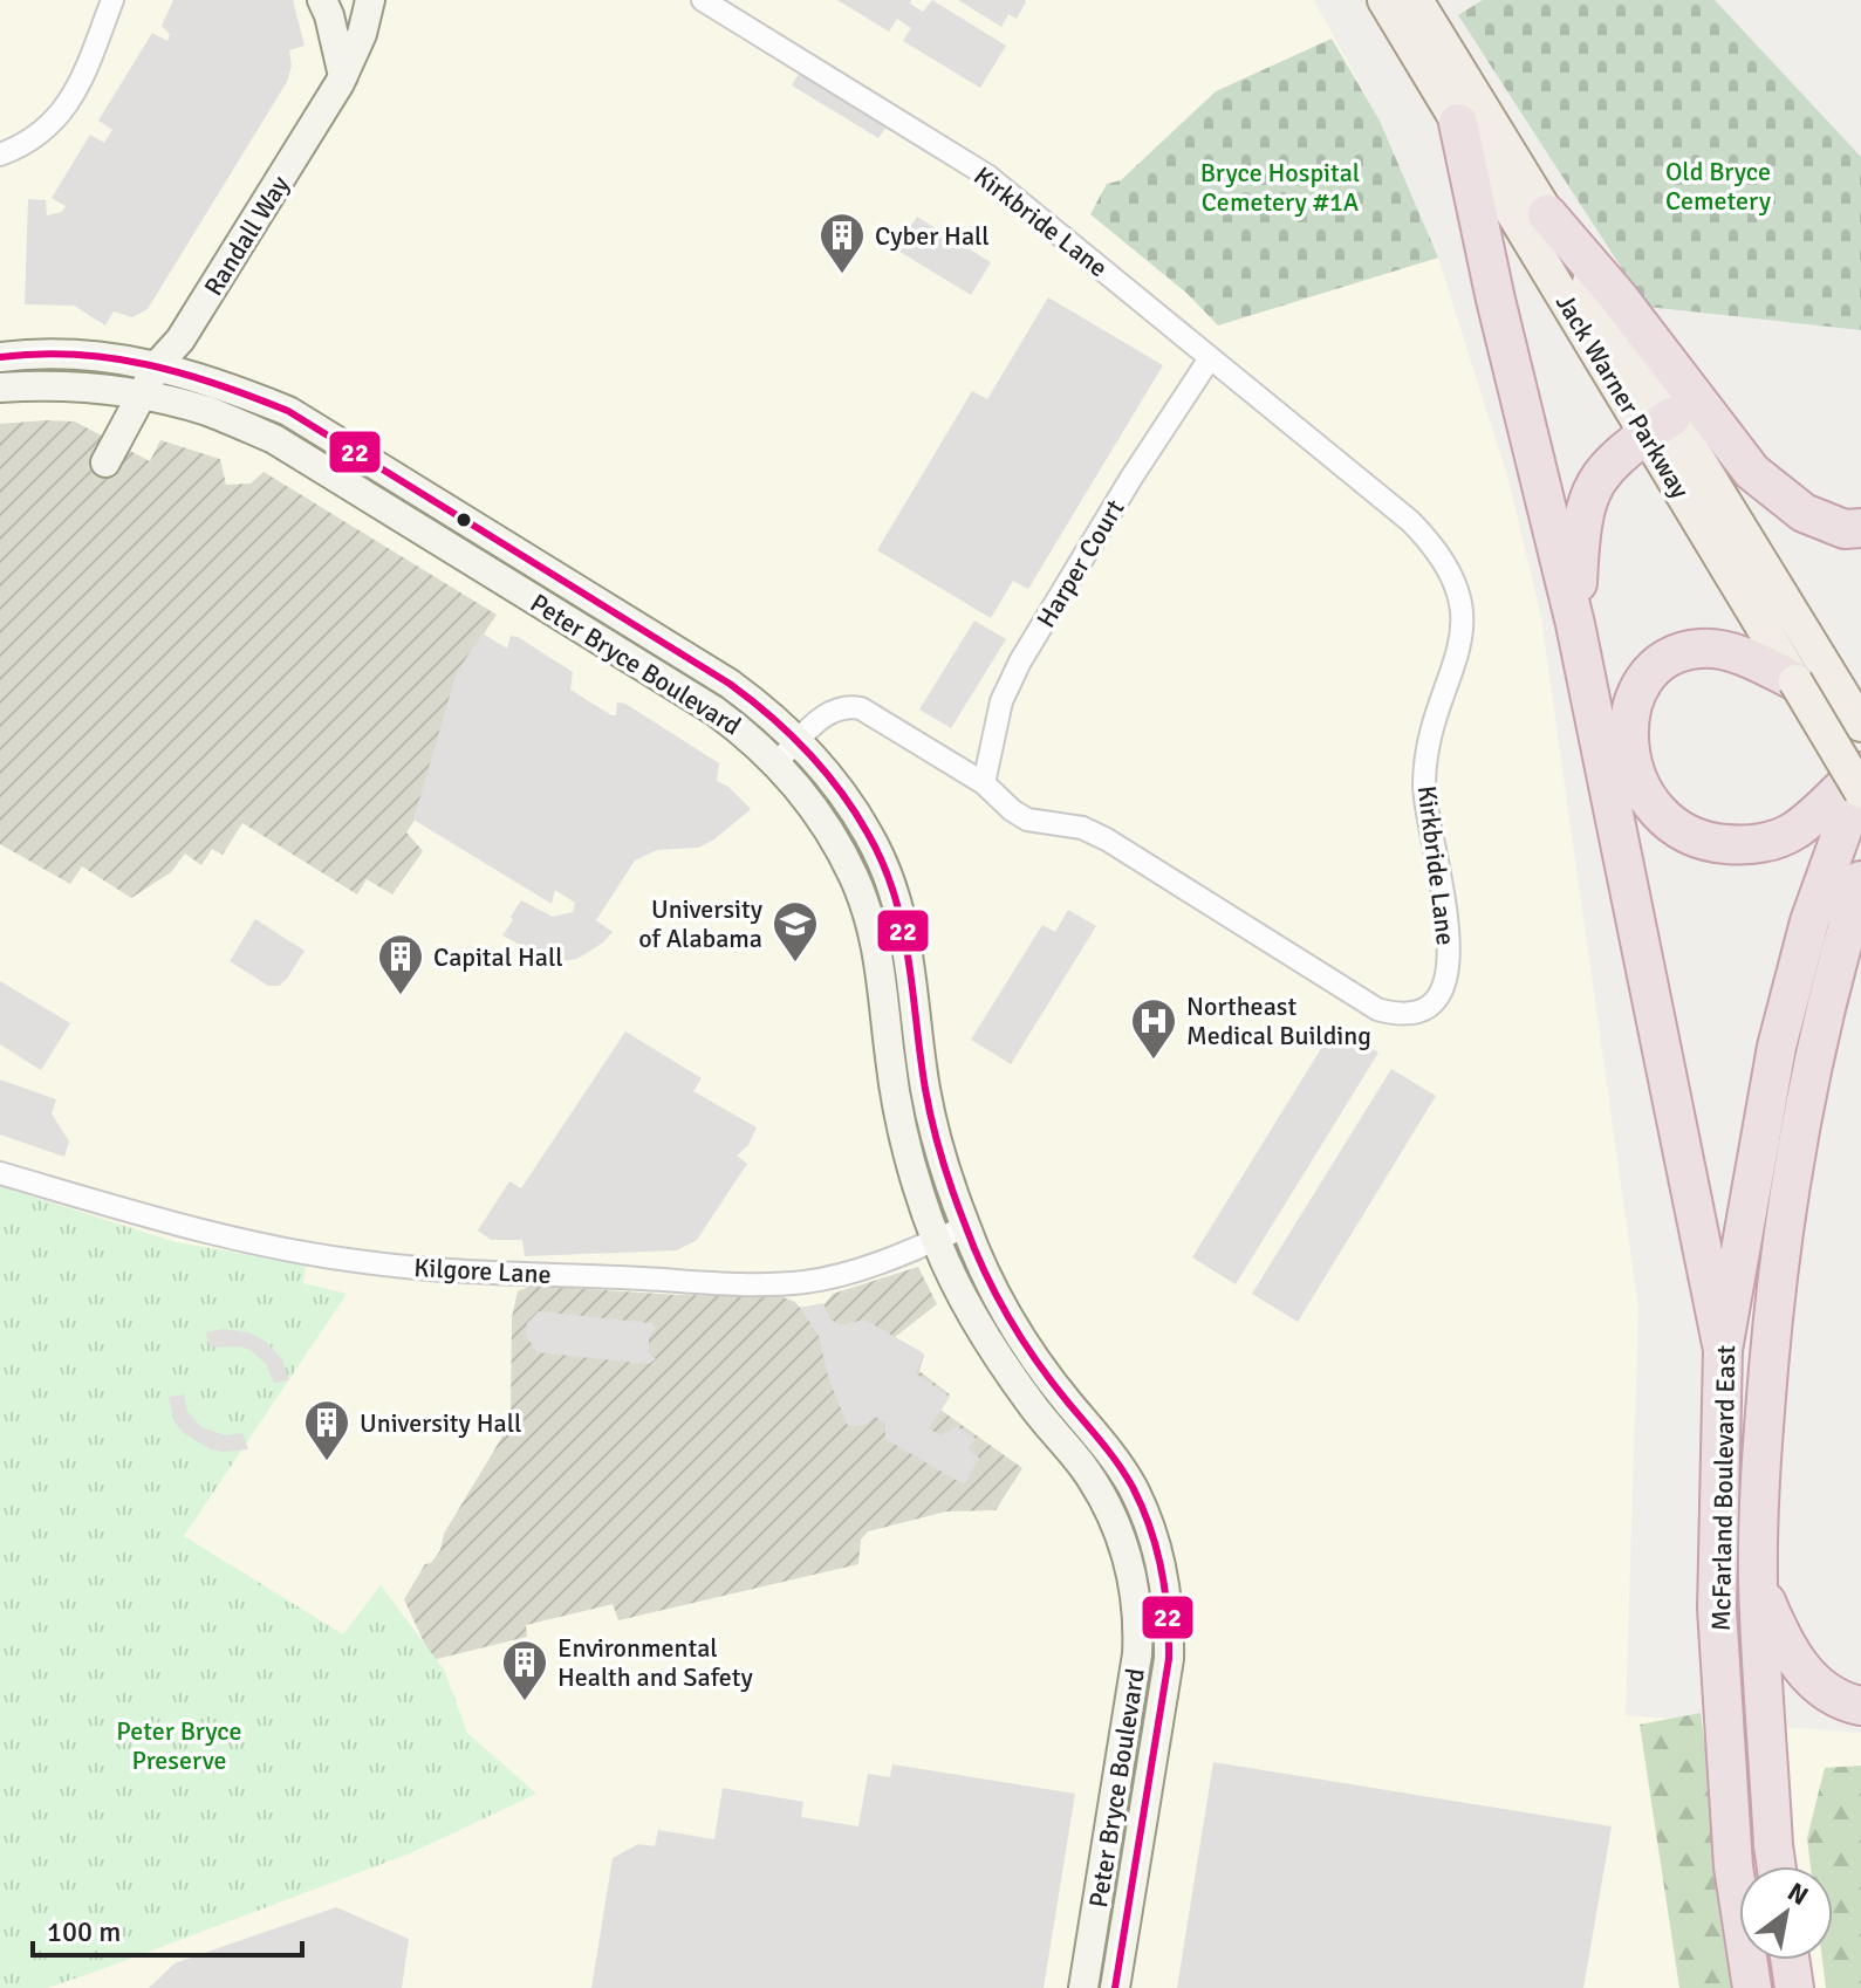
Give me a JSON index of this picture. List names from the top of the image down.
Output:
{
  "streets": {
    "highway": ["McFarland Boulevard East"],
    "main road": ["Jack Warner Parkway"],
    "street": [
      "Kirkbride Lane",
      "Randall Way",
      "Harper Court",
      "Peter Bryce Boulevard",
      "Kilgore Lane"
    ]
  },
  "crossings": [
    ["Kirkbride Lane", "Harper Court"],
    ["Kirkbride Lane", "Peter Bryce Boulevard"],
    ["Randall Way", "Peter Bryce Boulevard"],
    ["Peter Bryce Boulevard", "Kilgore Lane"]
  ],
  "parks": ["Old Bryce Cemetery", "Bryce Hospital Cemetery #1A", "Peter Bryce Preserve"],
  "places": {
    "building": [
      "Cyber Hall",
      "Capital Hall",
      "University Hall",
      "Environmental Health and Safety"
    ],
    "school or university": ["University of Alabama"],
    "hospital": ["Northeast Medical Building"]
  },
  "lines": ["transit line 22"],
  "scale_bar": "100 m",
  "north": "top right"
}
